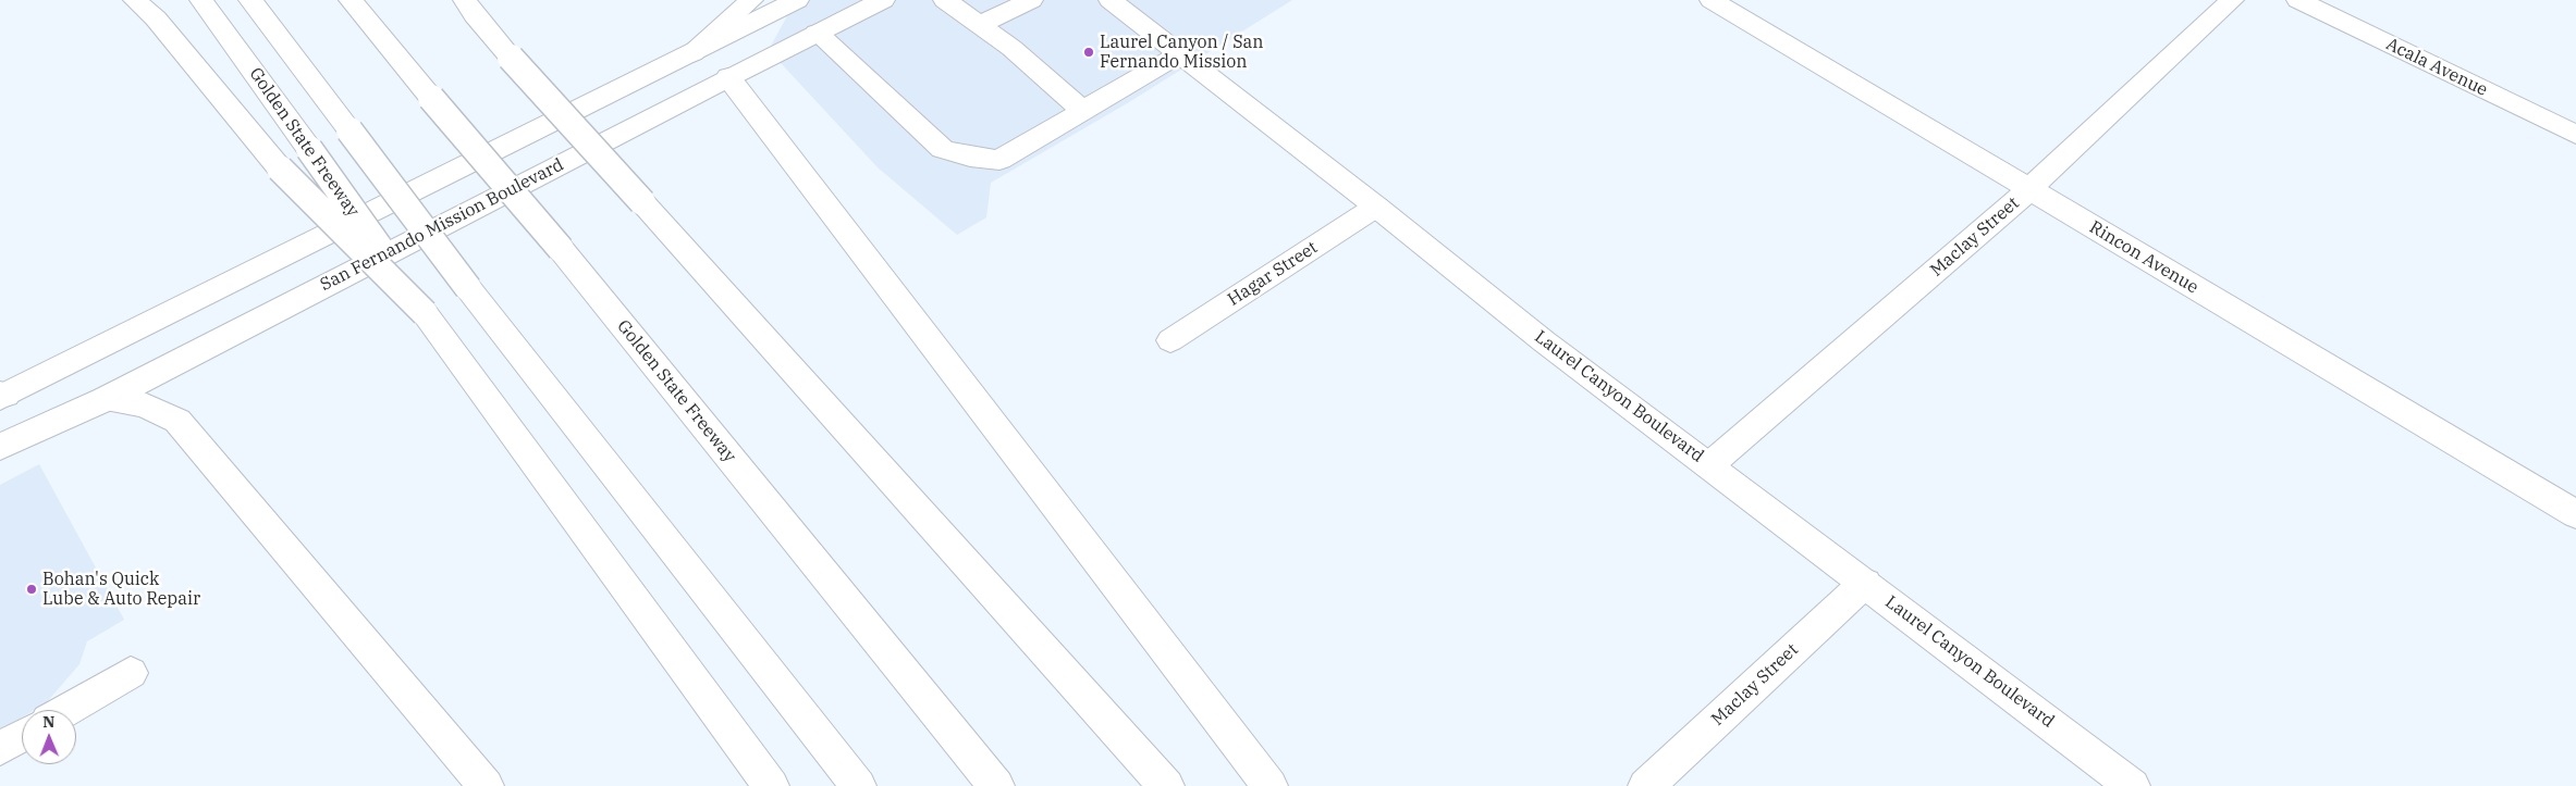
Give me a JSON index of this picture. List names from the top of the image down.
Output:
{
  "streets": {
    "main road": [
      "Acala Avenue",
      "Golden State Freeway",
      "San Fernando Mission Boulevard",
      "Maclay Street",
      "Rincon Avenue",
      "Hagar Street",
      "Laurel Canyon Boulevard"
    ]
  },
  "crossings": [
    ["Maclay Street", "Rincon Avenue"],
    ["Maclay Street", "Laurel Canyon Boulevard"],
    ["Hagar Street", "Laurel Canyon Boulevard"]
  ],
  "places": ["Laurel Canyon / San Fernando Mission", "Bohan's Quick Lube & Auto Repair"],
  "north": "top"
}
